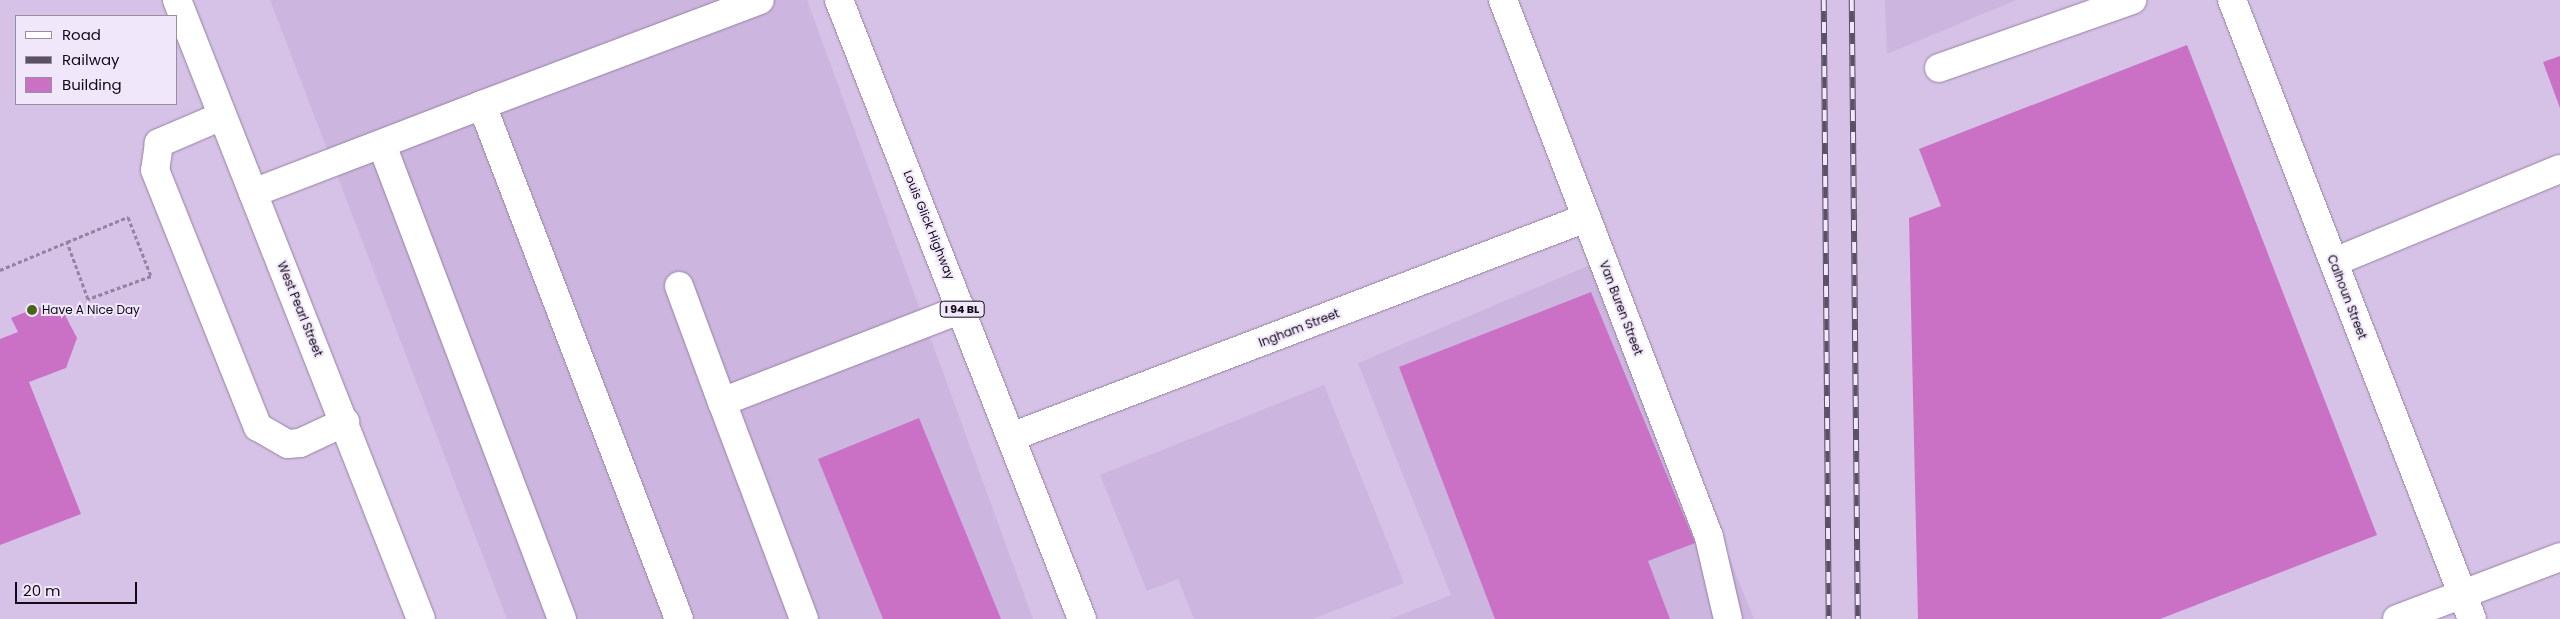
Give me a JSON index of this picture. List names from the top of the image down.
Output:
{
  "streets": {
    "street": [
      "Louis Glick Highway",
      "Calhoun Street",
      "Van Buren Street",
      "West Pearl Street",
      "I 94 BL",
      "Ingham Street"
    ]
  },
  "crossings": [
    ["Louis Glick Highway", "Ingham Street"],
    ["Van Buren Street", "Ingham Street"]
  ],
  "places": ["Have A Nice Day"],
  "legend": ["Road", "Railway", "Building"],
  "scale_bar": "20 m"
}
